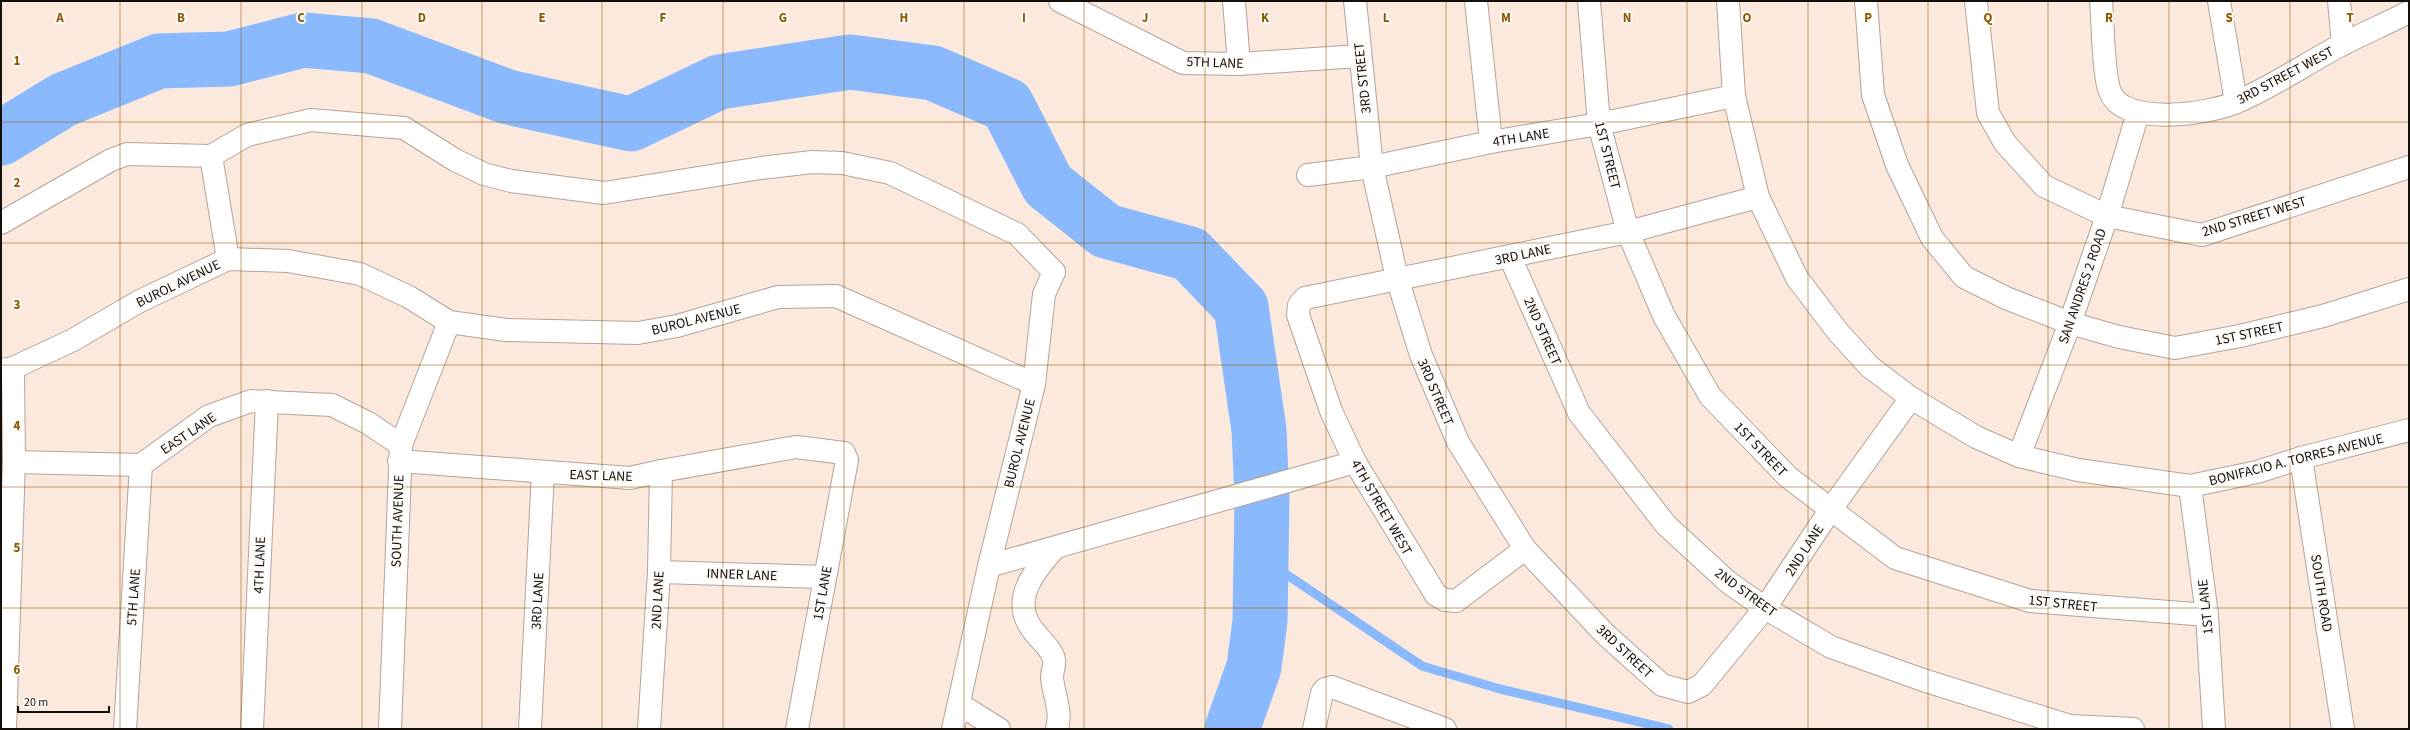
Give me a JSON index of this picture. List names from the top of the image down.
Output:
{
  "streets": {
    "street": [
      "5TH LANE",
      "3RD STREET WEST",
      "3RD STREET",
      "4TH LANE",
      "1ST STREET",
      "2ND STREET WEST",
      "3RD LANE",
      "BUROL AVENUE",
      "SAN ANDRES 2 ROAD",
      "2ND STREET",
      "EAST LANE",
      "BONIFACIO A. TORRES AVENUE",
      "4TH STREET WEST",
      "SOUTH AVENUE",
      "2ND LANE",
      "INNER LANE",
      "1ST LANE",
      "SOUTH ROAD"
    ]
  },
  "crossings": [
    ["5TH LANE", "3RD STREET"],
    ["5TH LANE", "EAST LANE"],
    ["3RD STREET WEST", "SAN ANDRES 2 ROAD"],
    ["3RD STREET", "4TH LANE"],
    ["3RD STREET", "3RD LANE"],
    ["3RD STREET", "4TH STREET WEST"],
    ["3RD STREET", "2ND LANE"],
    ["4TH LANE", "1ST STREET"],
    ["4TH LANE", "EAST LANE"],
    ["4TH LANE", "BONIFACIO A. TORRES AVENUE"],
    ["1ST STREET", "3RD LANE"],
    ["1ST STREET", "SAN ANDRES 2 ROAD"],
    ["1ST STREET", "2ND LANE"],
    ["1ST STREET", "1ST LANE"],
    ["2ND STREET WEST", "SAN ANDRES 2 ROAD"],
    ["3RD LANE", "2ND STREET"],
    ["3RD LANE", "EAST LANE"],
    ["3RD LANE", "BONIFACIO A. TORRES AVENUE"],
    ["3RD LANE", "4TH STREET WEST"],
    ["BUROL AVENUE", "SOUTH AVENUE"],
    ["SAN ANDRES 2 ROAD", "BONIFACIO A. TORRES AVENUE"],
    ["2ND STREET", "2ND LANE"],
    ["EAST LANE", "SOUTH AVENUE"],
    ["EAST LANE", "2ND LANE"],
    ["EAST LANE", "1ST LANE"],
    ["BONIFACIO A. TORRES AVENUE", "2ND LANE"],
    ["BONIFACIO A. TORRES AVENUE", "1ST LANE"],
    ["BONIFACIO A. TORRES AVENUE", "SOUTH ROAD"],
    ["2ND LANE", "INNER LANE"],
    ["INNER LANE", "1ST LANE"]
  ],
  "scale_bar": "20 m",
  "grid": {
    "columns": [
      "A",
      "B",
      "C",
      "D",
      "E",
      "F",
      "G",
      "H",
      "I",
      "J",
      "K",
      "L",
      "M",
      "N",
      "O",
      "P",
      "Q",
      "R",
      "S",
      "T"
    ],
    "rows": [
      "1",
      "2",
      "3",
      "4",
      "5",
      "6"
    ]
  }
}
